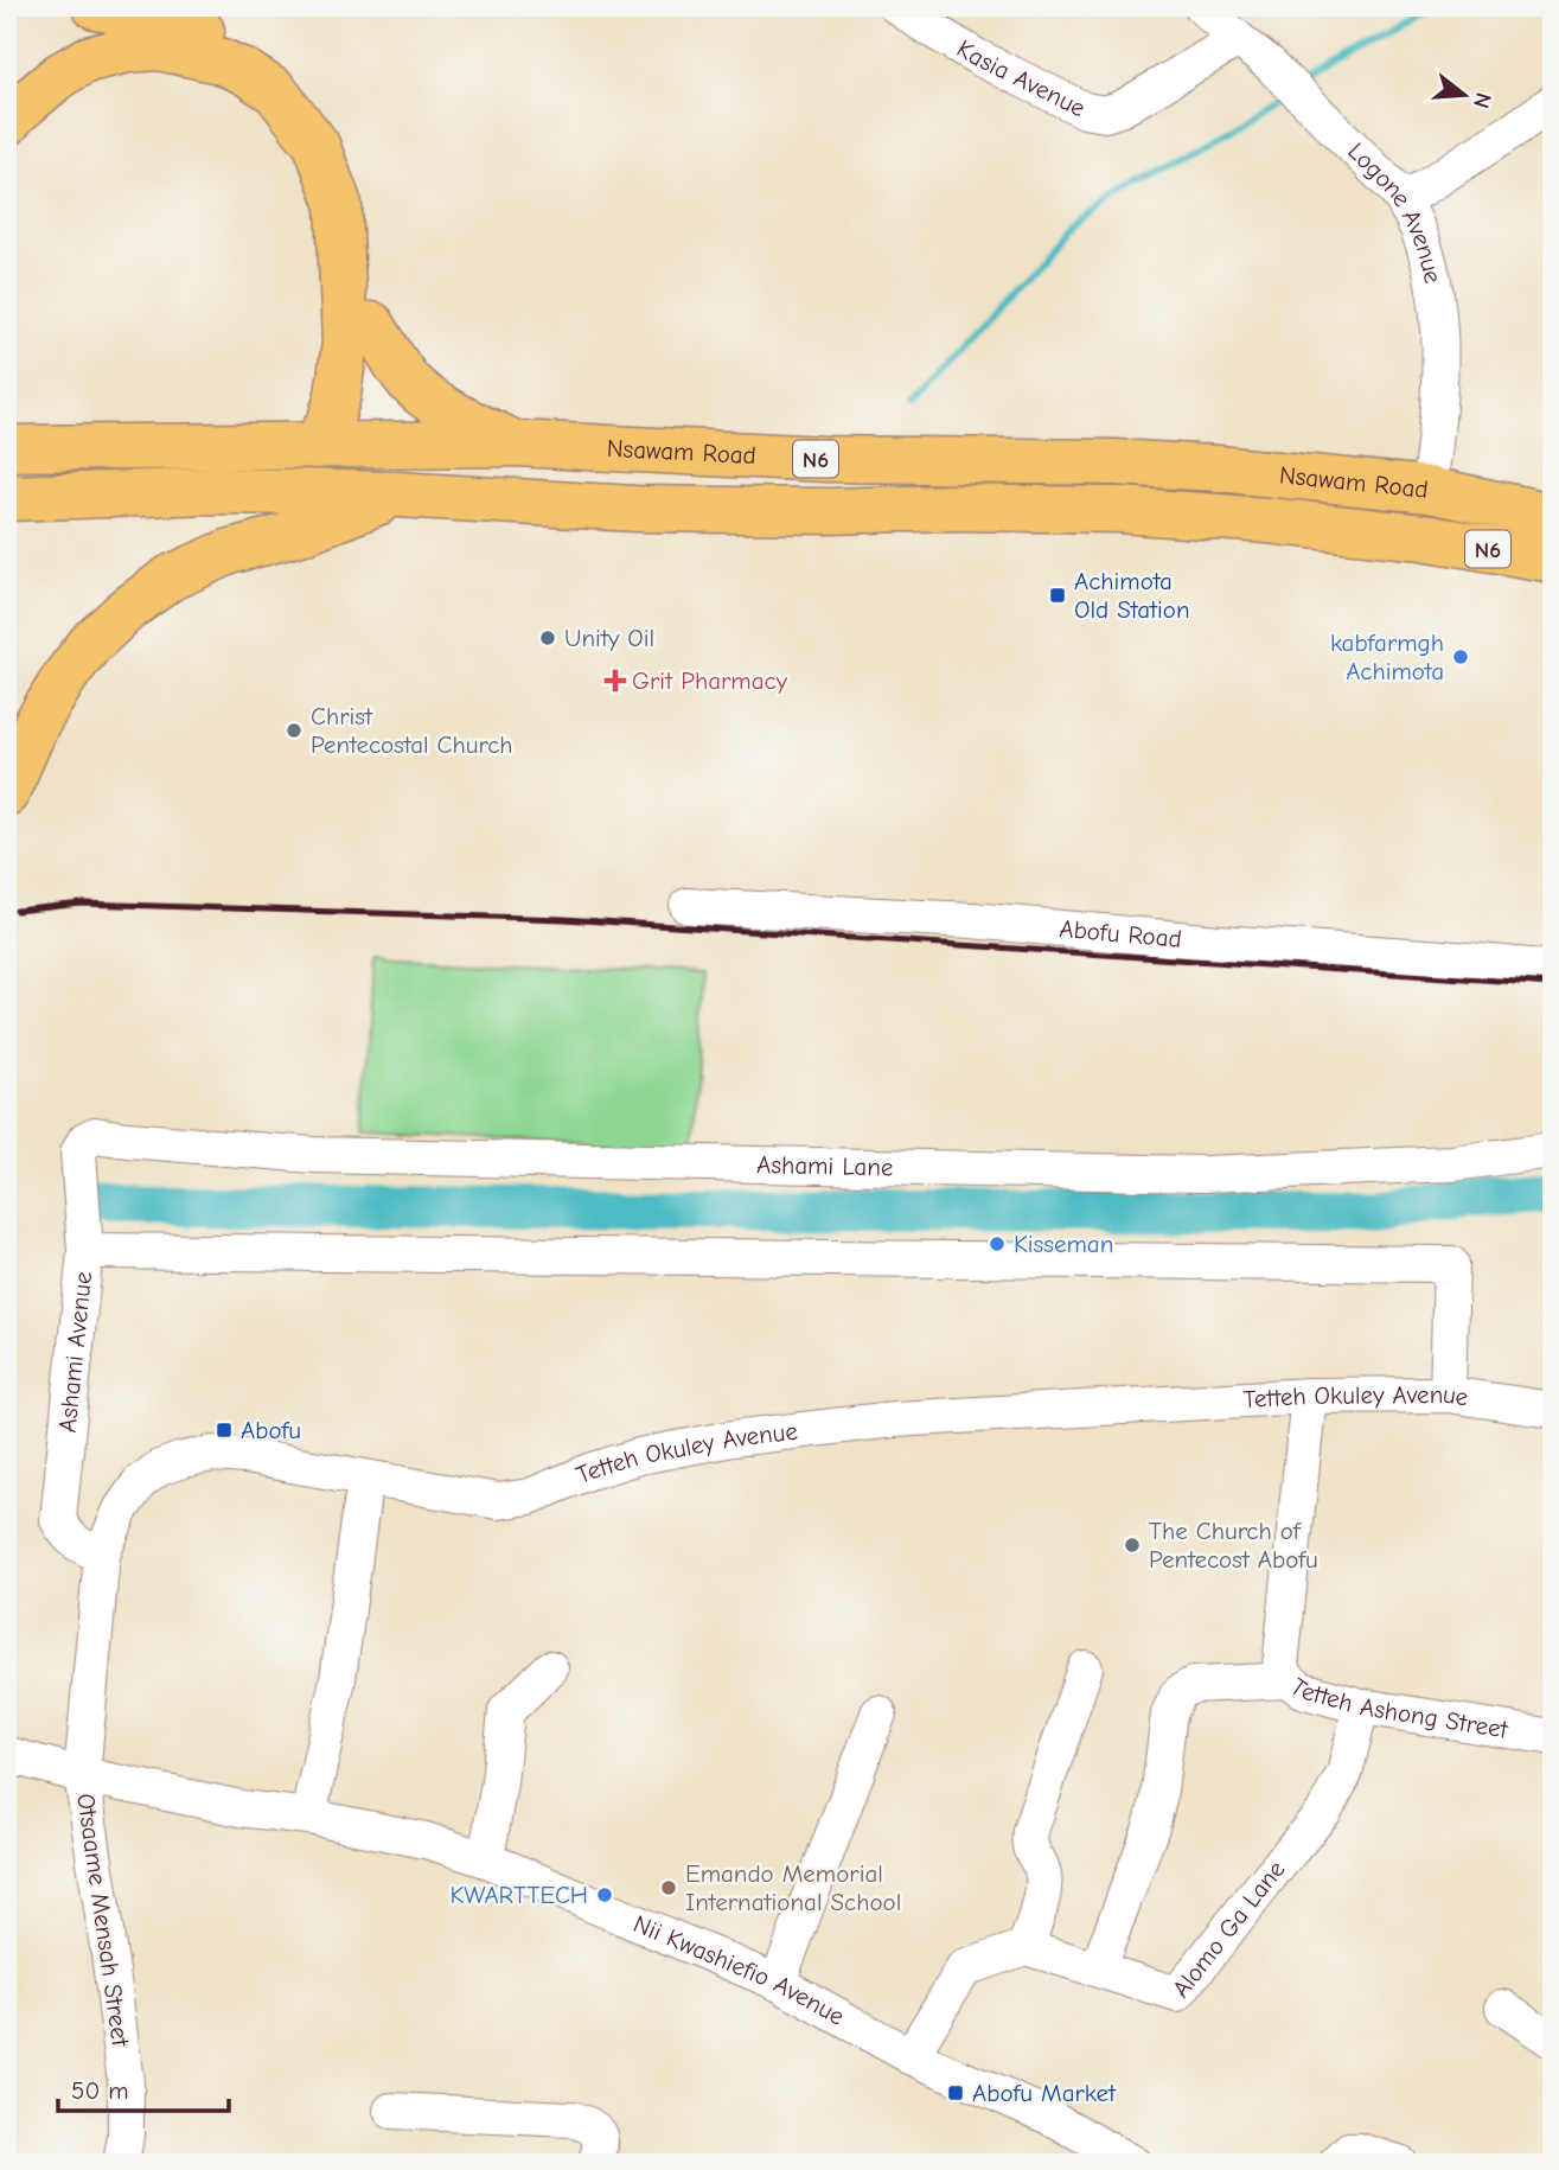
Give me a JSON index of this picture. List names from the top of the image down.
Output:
{
  "streets": {
    "highway": ["Nsawam Road", "N6"],
    "street": [
      "Kasia Avenue",
      "Logone Avenue",
      "Abofu Road",
      "Ashami Lane",
      "Ashami Avenue",
      "Tetteh Okuley Avenue",
      "Tetteh Ashong Street",
      "Otsaame Mensah Street",
      "Alomo Ga Lane",
      "Nii Kwashiefio Avenue"
    ]
  },
  "crossings": [
    ["Kasia Avenue", "Logone Avenue"],
    ["Logone Avenue", "Nsawam Road"],
    ["Ashami Lane", "Ashami Avenue"],
    ["Ashami Avenue", "Tetteh Okuley Avenue"],
    ["Tetteh Okuley Avenue", "Tetteh Ashong Street"],
    ["Tetteh Okuley Avenue", "Otsaame Mensah Street"],
    ["Tetteh Okuley Avenue", "Nii Kwashiefio Avenue"],
    ["Tetteh Ashong Street", "Alomo Ga Lane"],
    ["Otsaame Mensah Street", "Nii Kwashiefio Avenue"]
  ],
  "places": {
    "transit": ["Achimota Old Station", "Abofu", "Abofu Market"],
    "other": [
      "Unity Oil",
      "kabfarmgh Achimota",
      "Christ Pentecostal Church",
      "Kisseman",
      "The Church of Pentecost Abofu",
      "Emando Memorial International School",
      "KWARTTECH"
    ],
    "health": ["Grit Pharmacy"]
  },
  "scale_bar": "50 m",
  "north": "right"
}
